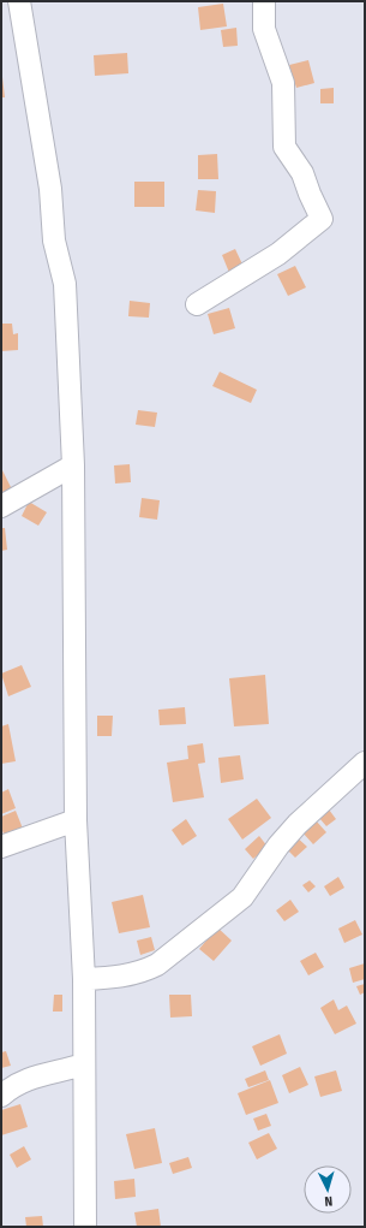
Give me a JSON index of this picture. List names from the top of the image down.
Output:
{
  "north": "bottom"
}
